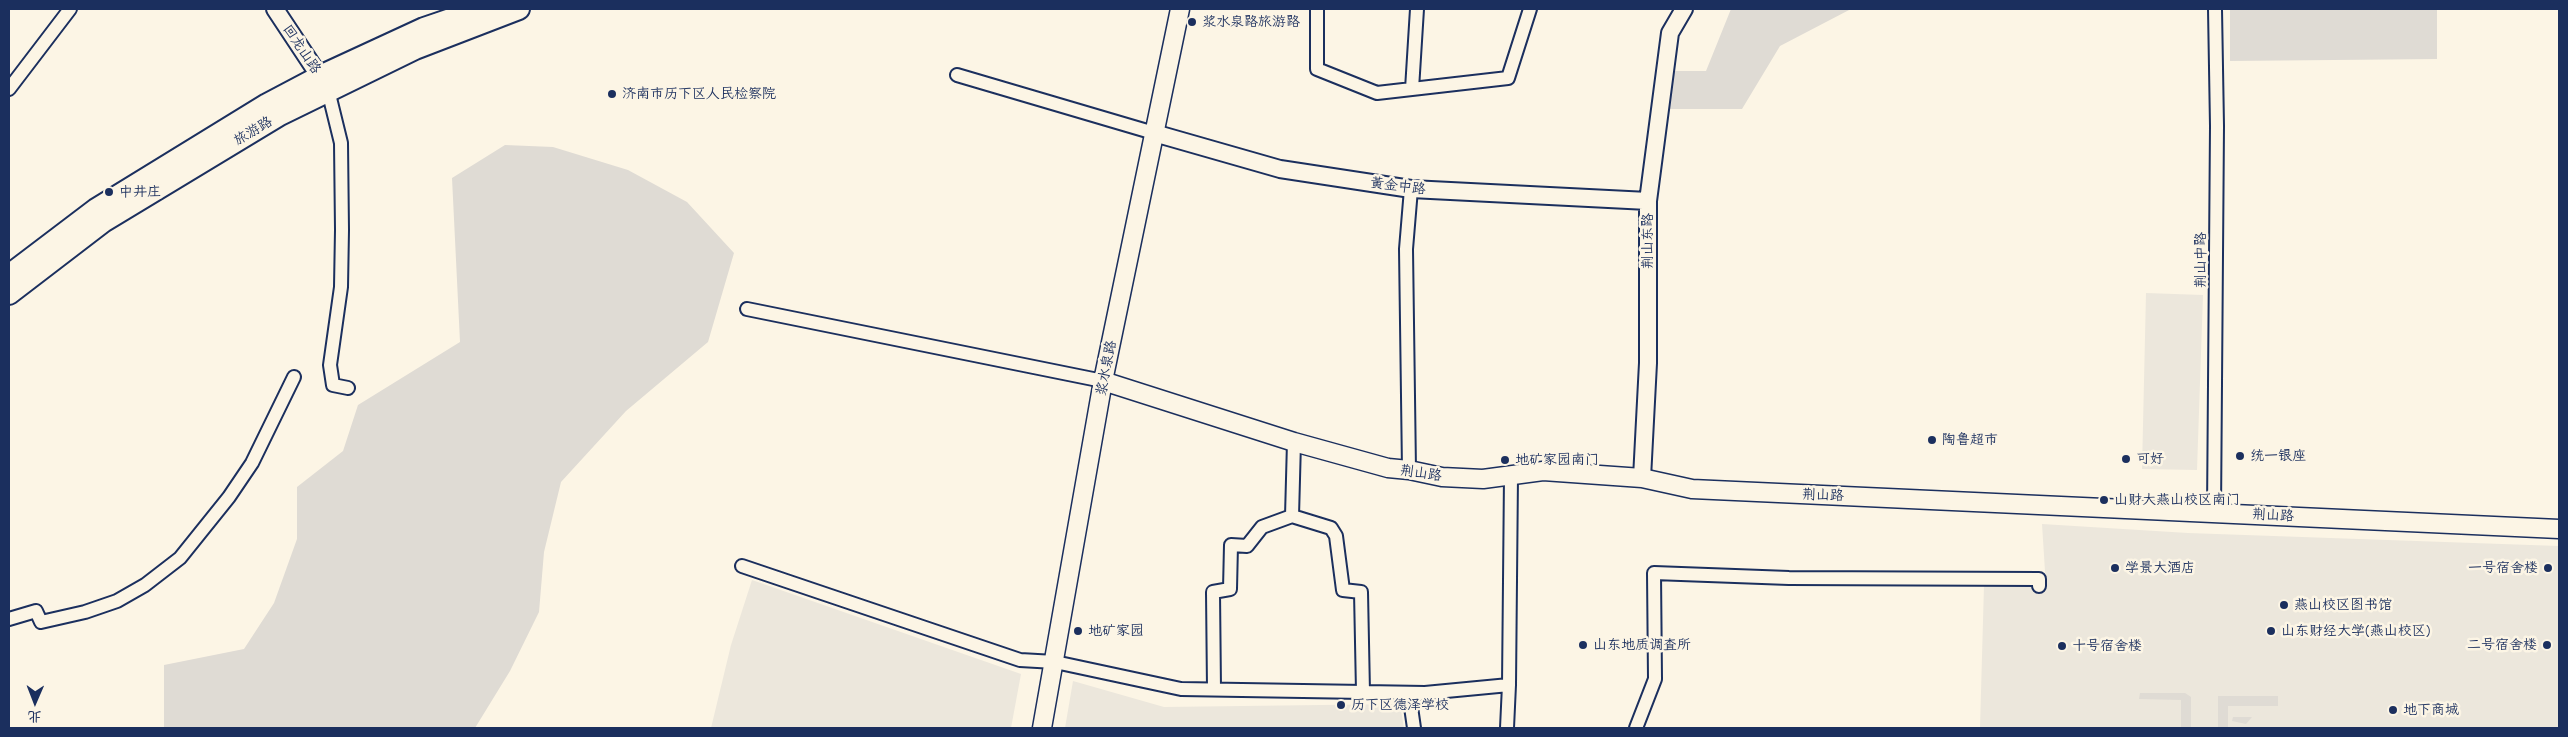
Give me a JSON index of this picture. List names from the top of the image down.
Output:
{
  "streets": {
    "main road": ["旅游路", "浆水泉路", "荆山路"],
    "street": [
      "回龙山路",
      "黄金中路",
      "荆山东路",
      "荆山中路"
    ]
  },
  "crossings": [
    ["回龙山路", "旅游路"],
    ["黄金中路", "荆山东路"],
    ["黄金中路", "浆水泉路"],
    ["荆山东路", "荆山路"],
    ["荆山中路", "荆山路"],
    ["浆水泉路", "荆山路"]
  ],
  "places": [
    "浆水泉路旅游路",
    "济南市历下区人民检察院",
    "中井庄",
    "陶鲁超市",
    "统一银座",
    "可好",
    "地矿家园南门",
    "山财大燕山校区南门",
    "学景大酒店",
    "一号宿舍楼",
    "燕山校区图书馆",
    "地矿家园",
    "山东财经大学(燕山校区)",
    "山东地质调查所",
    "二号宿舍楼",
    "十号宿舍楼",
    "历下区德泽学校",
    "地下商城"
  ],
  "north": "bottom"
}
